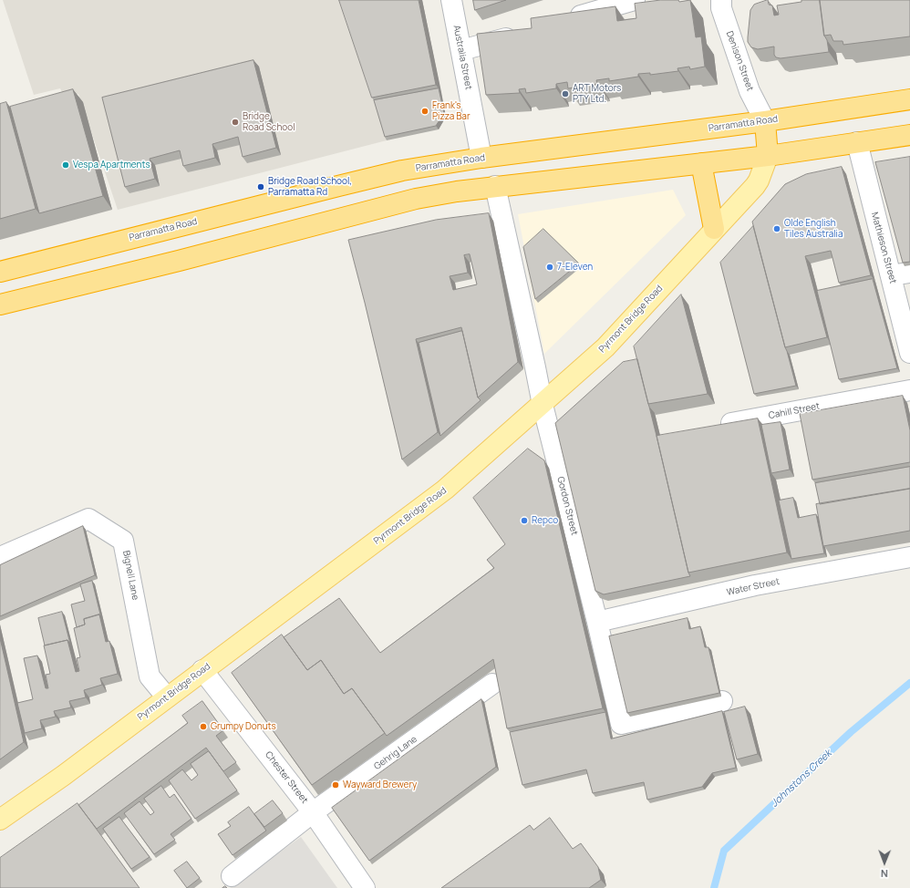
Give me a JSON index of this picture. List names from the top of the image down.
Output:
{
  "streets": {
    "highway": ["Parramatta Road"],
    "main road": ["Pyrmont Bridge Road"],
    "street": [
      "Australia Street",
      "Denison Street",
      "Mathieson Street",
      "Cahill Street",
      "Gordon Street",
      "Bignell Lane",
      "Water Street",
      "Gehrig Lane",
      "Chester Street"
    ]
  },
  "crossings": [
    ["Australia Street", "Parramatta Road"],
    ["Denison Street", "Parramatta Road"],
    ["Pyrmont Bridge Road", "Gordon Street"],
    ["Pyrmont Bridge Road", "Bignell Lane"],
    ["Pyrmont Bridge Road", "Chester Street"],
    ["Gordon Street", "Water Street"],
    ["Gehrig Lane", "Chester Street"]
  ],
  "water": ["Johnstons Creek"],
  "places": [
    "ART Motors PTY Ltd.",
    "Frank's Pizza Bar",
    "Bridge Road School",
    "Vespa Apartments",
    "Bridge Road School, Parramatta Rd",
    "Olde English Tiles Australia",
    "7-Eleven",
    "Repco",
    "Grumpy Donuts",
    "Wayward Brewery"
  ],
  "north": "bottom"
}
